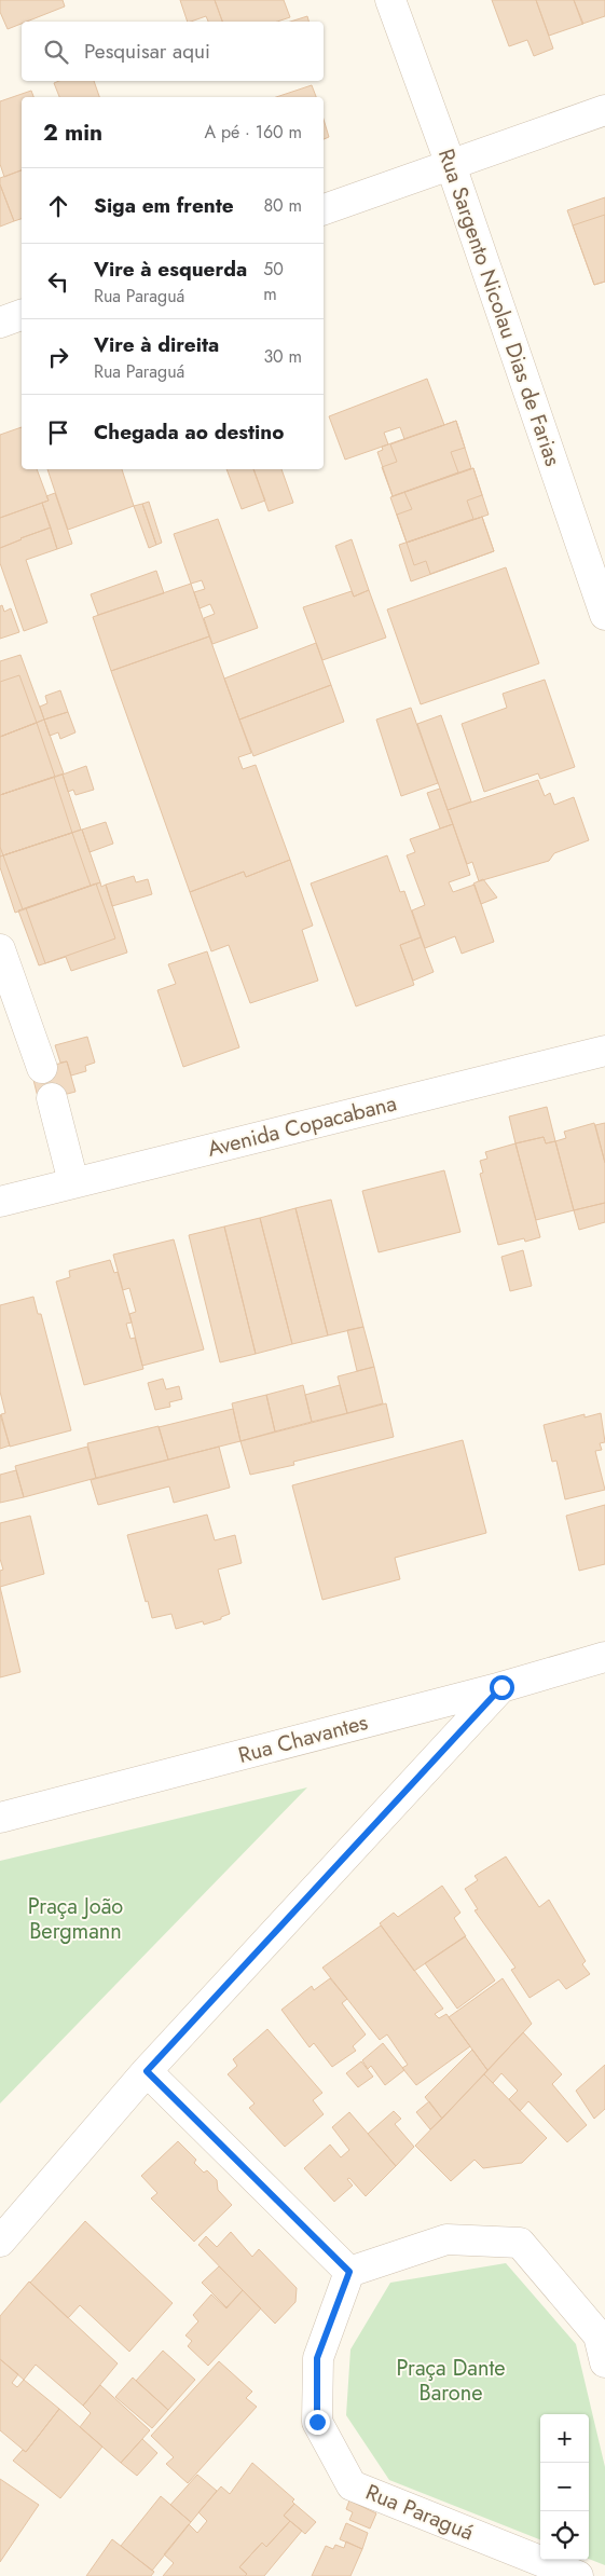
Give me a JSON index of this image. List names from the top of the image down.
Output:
{
  "streets": {
    "street": [
      "Rua Sargento Nicolau Dias de Farias",
      "Avenida Copacabana",
      "Rua Chavantes",
      "Rua Paraguá"
    ]
  },
  "parks": ["Praça João Bergmann", "Praça Dante Barone"],
  "page": {
    "search": "Pesquisar aqui",
    "heading": ["2 min", "A pé · 160 m"],
    "list": [
      ["Siga em frente", "80 m"],
      ["Vire à esquerda", "Rua Paraguá", "50 m"],
      ["Vire à direita", "Rua Paraguá", "30 m"],
      "Chegada ao destino"
    ],
    "map_buttons": ["+", "−"]
  }
}
